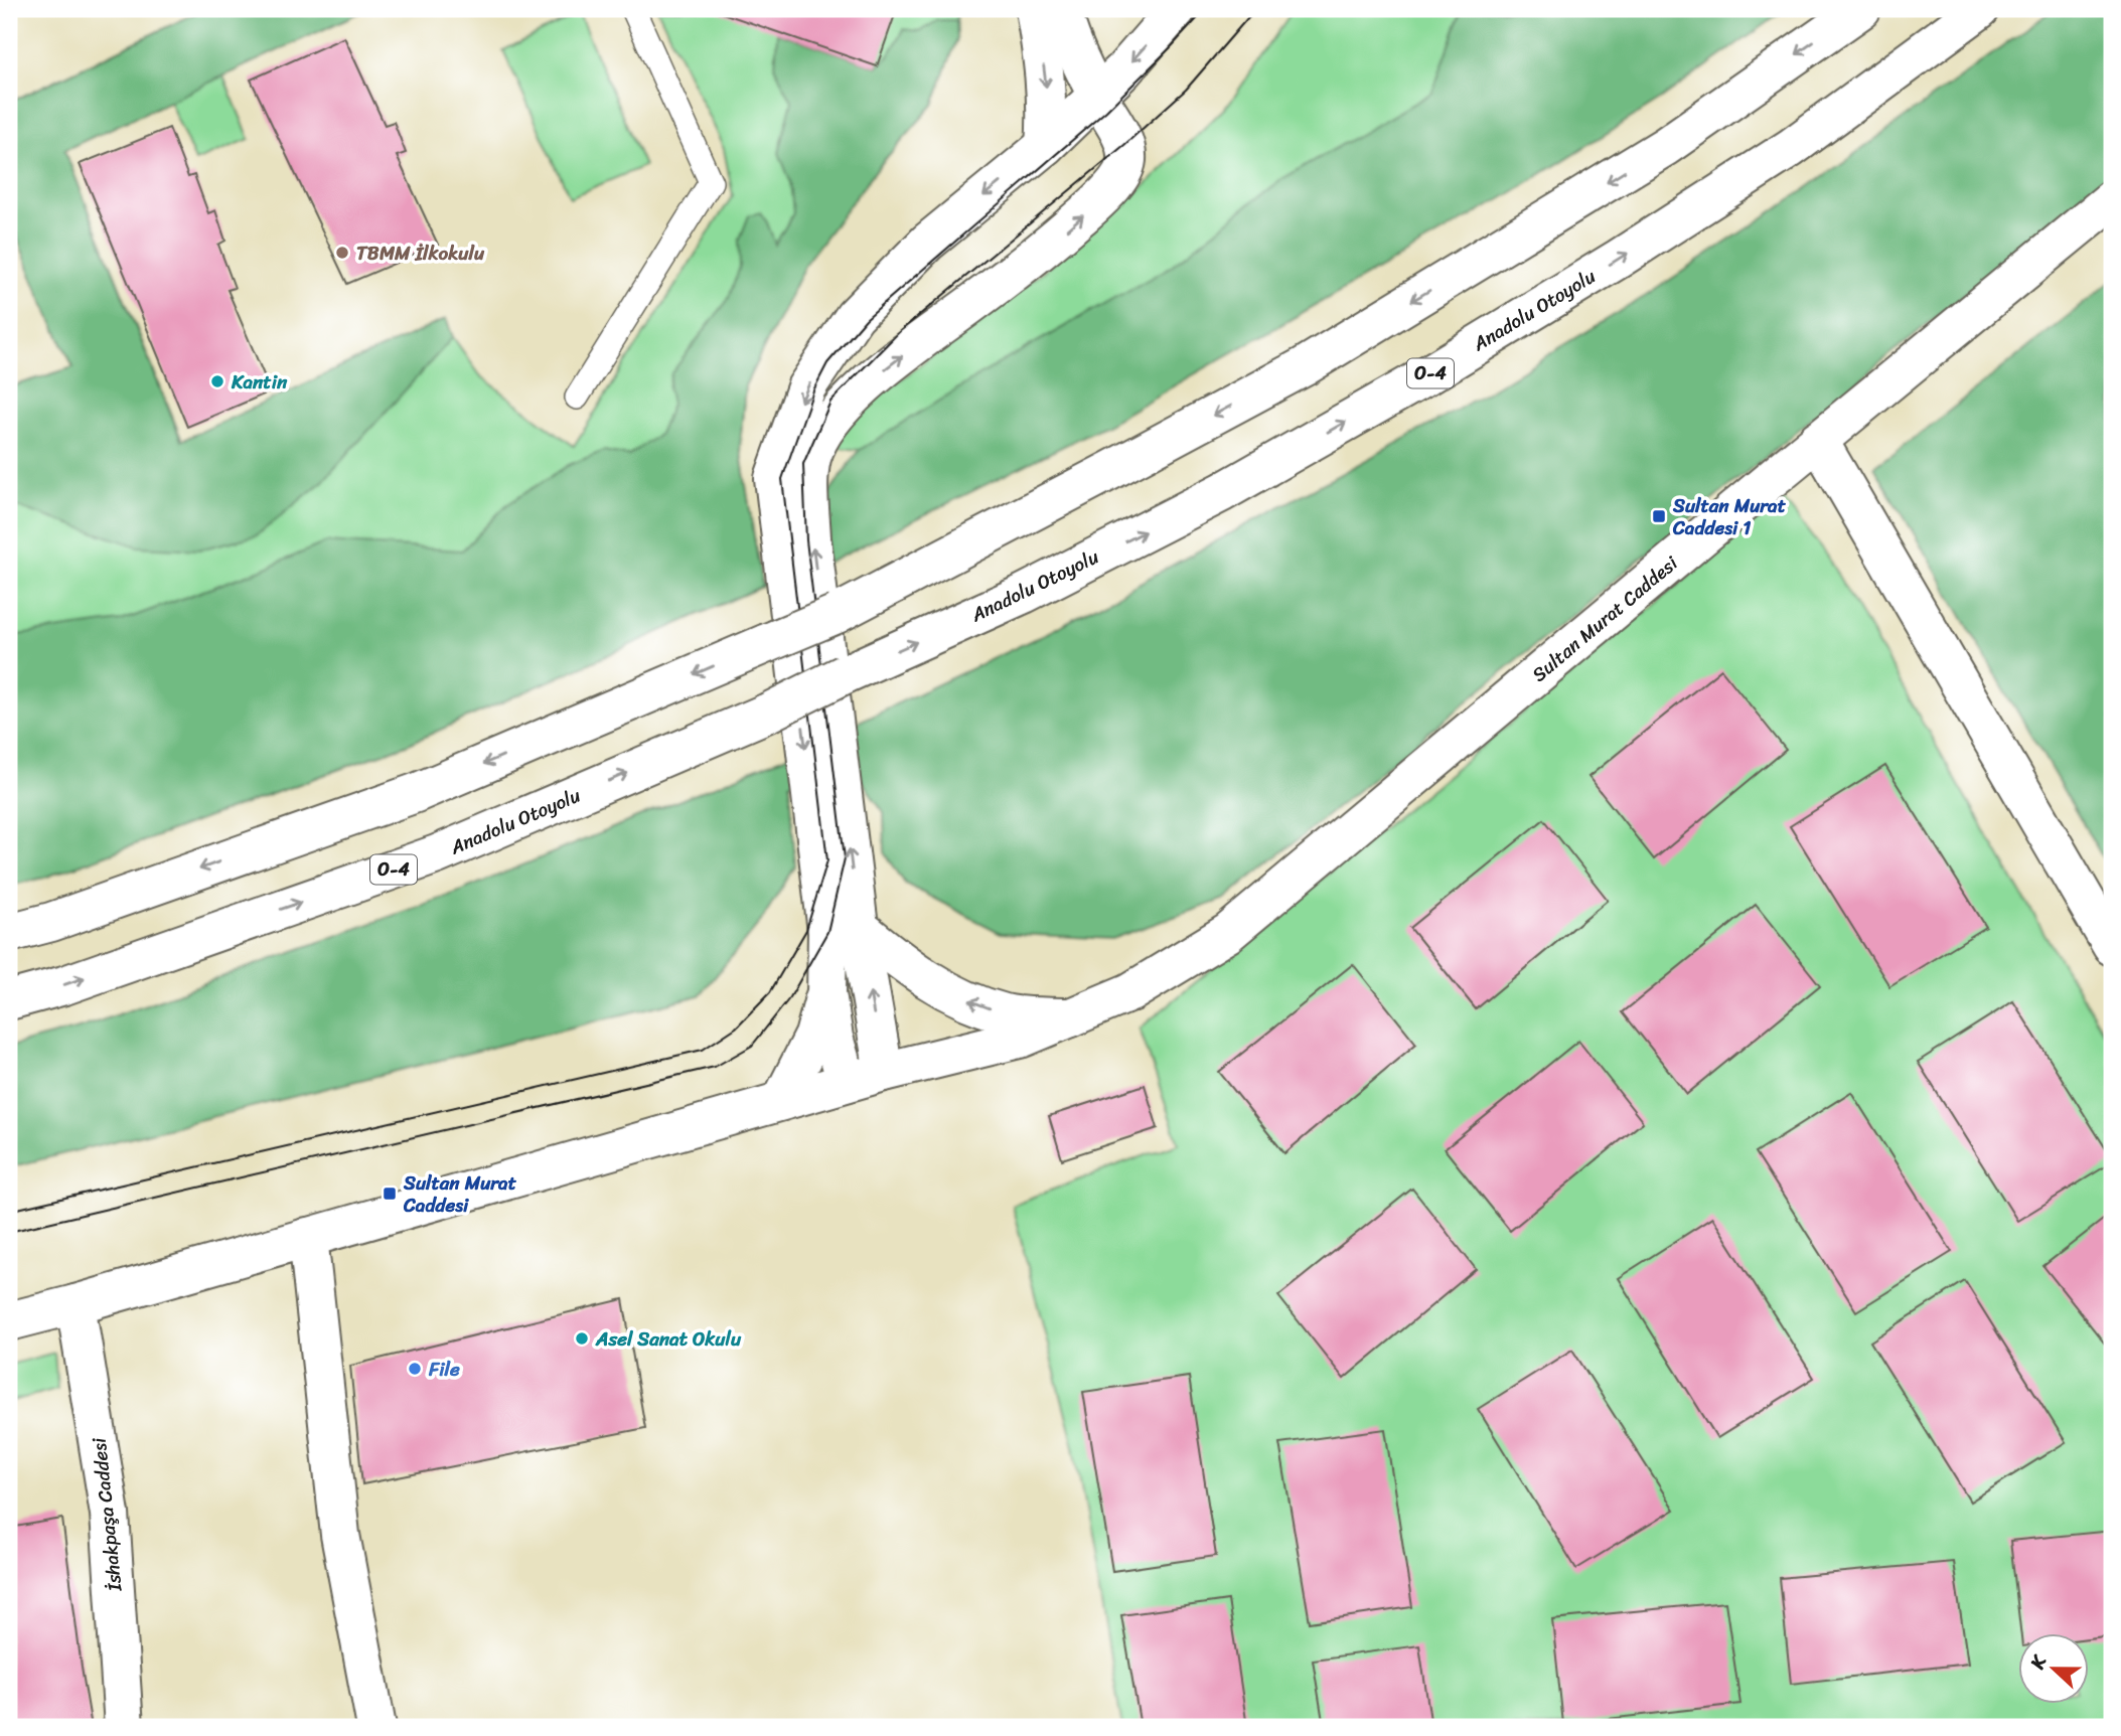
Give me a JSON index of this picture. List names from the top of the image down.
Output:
{
  "streets": {
    "main road": [
      "Anadolu Otoyolu",
      "O-4",
      "Sultan Murat Caddesi",
      "İshakpaşa Caddesi"
    ]
  },
  "places": {
    "other": [
      "TBMM İlkokulu",
      "Kantin",
      "Asel Sanat Okulu",
      "File"
    ],
    "transit": ["Sultan Murat Caddesi 1", "Sultan Murat Caddesi"]
  },
  "north": "left"
}
